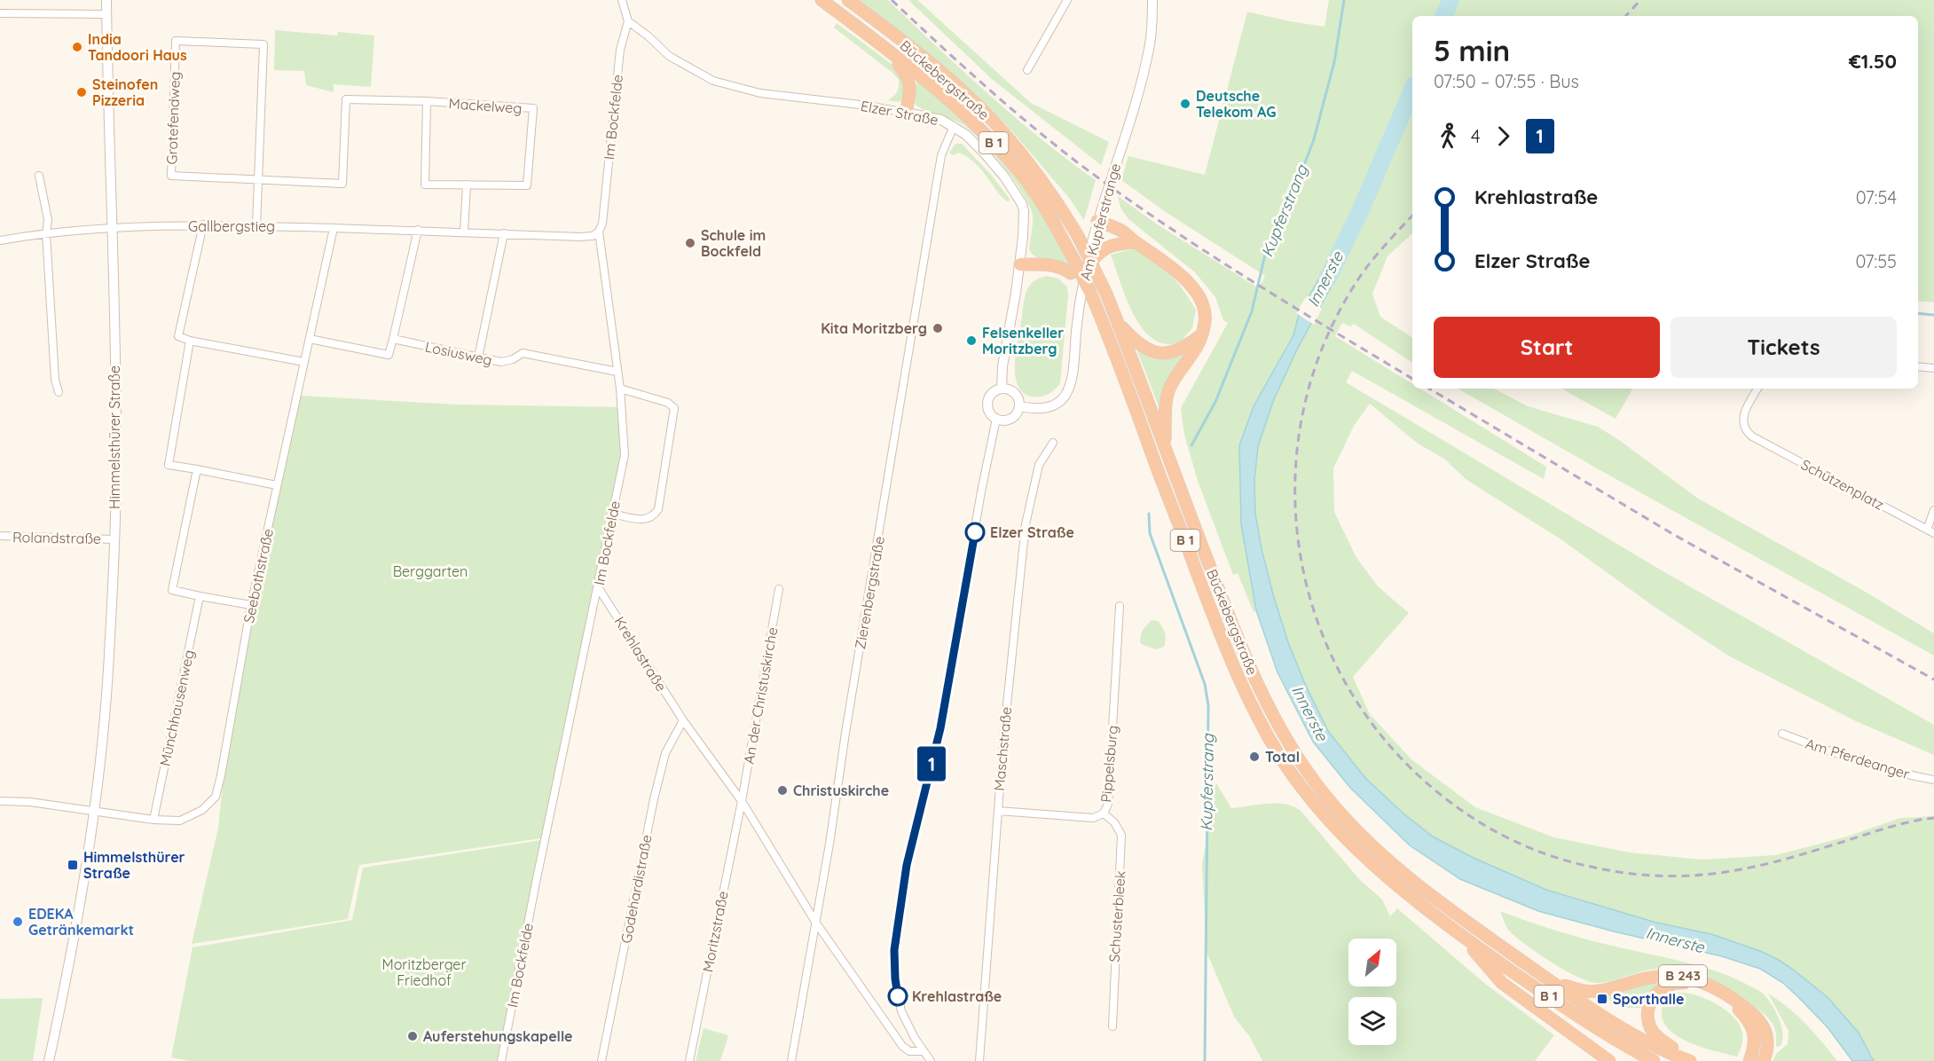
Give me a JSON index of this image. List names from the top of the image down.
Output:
{
  "streets": {
    "highway": ["Bückebergstraße", "B 1", "B 243"],
    "street": [
      "Mackelweg",
      "Elzer Straße",
      "Im Bockfelde",
      "Grotefendweg",
      "Am Kupferstrange",
      "Gallbergstieg",
      "Losiusweg",
      "Himmelsthürer Straße",
      "Schützenplatz",
      "Rolandstraße",
      "Seebothstraße",
      "Zierenbergstraße",
      "Krehlastraße",
      "An der Christuskirche",
      "Münchhausenweg",
      "Maschstraße",
      "Am Pferdeanger",
      "Pippelsburg",
      "Godehardistraße",
      "Schusterbleek",
      "Moritzstraße"
    ]
  },
  "crossings": [
    ["Bückebergstraße", "B 243"],
    ["Mackelweg", "Grotefendweg"],
    ["Elzer Straße", "Im Bockfelde"],
    ["Elzer Straße", "Am Kupferstrange"],
    ["Elzer Straße", "Zierenbergstraße"],
    ["Elzer Straße", "Krehlastraße"],
    ["Im Bockfelde", "Gallbergstieg"],
    ["Im Bockfelde", "Losiusweg"],
    ["Im Bockfelde", "Krehlastraße"],
    ["Grotefendweg", "Gallbergstieg"],
    ["Gallbergstieg", "Himmelsthürer Straße"],
    ["Gallbergstieg", "Seebothstraße"],
    ["Himmelsthürer Straße", "Rolandstraße"],
    ["Himmelsthürer Straße", "Seebothstraße"],
    ["Seebothstraße", "Münchhausenweg"],
    ["Zierenbergstraße", "Krehlastraße"],
    ["Krehlastraße", "An der Christuskirche"],
    ["Krehlastraße", "Godehardistraße"],
    ["Krehlastraße", "Moritzstraße"],
    ["An der Christuskirche", "Moritzstraße"],
    ["Maschstraße", "Pippelsburg"],
    ["Pippelsburg", "Schusterbleek"]
  ],
  "water": ["Kupferstrang", "Innerste"],
  "parks": ["Berggarten", "Moritzberger Friedhof"],
  "places": {
    "other": [
      "India Tandoori Haus",
      "Steinofen Pizzeria",
      "Deutsche Telekom AG",
      "Schule im Bockfeld",
      "Kita Moritzberg",
      "Felsenkeller Moritzberg",
      "Elzer Straße",
      "Total",
      "Christuskirche",
      "EDEKA Getränkemarkt",
      "Krehlastraße",
      "Auferstehungskapelle"
    ],
    "transit": ["Himmelsthürer Straße", "Sporthalle"]
  },
  "lines": ["bus line 1"],
  "north": "top right",
  "page": {
    "on_map": "1",
    "heading": ["5 min", "07:50 – 07:55 · Bus", "€1.50"],
    "legs": ["4", "1"],
    "list": [
      {
        "name": "Krehlastraße",
        "value": "07:54"
      },
      {
        "name": "Elzer Straße",
        "value": "07:55"
      }
    ],
    "buttons": ["Start", "Tickets"]
  }
}
